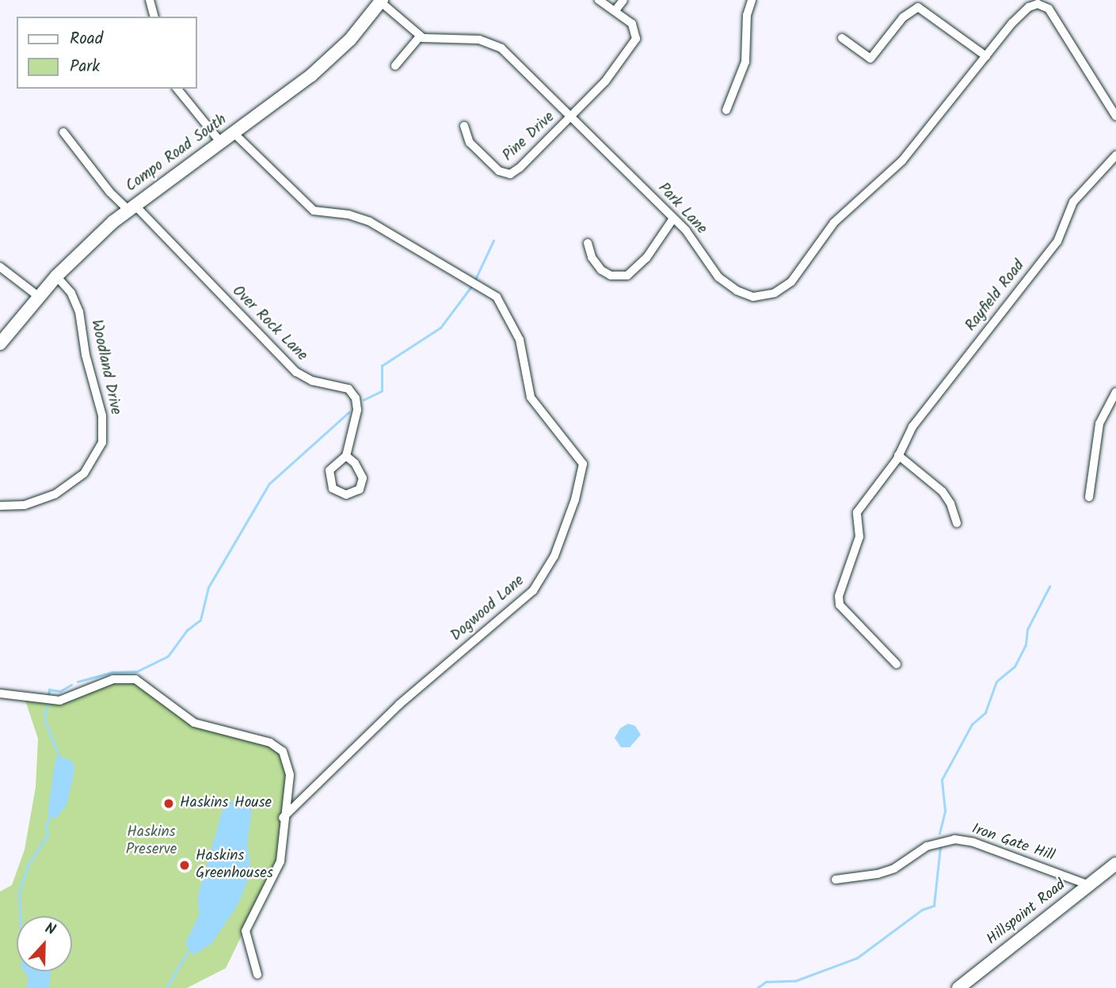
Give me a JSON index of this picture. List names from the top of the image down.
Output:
{
  "streets": {
    "main road": ["Compo Road South", "Hillspoint Road"],
    "street": [
      "Pine Drive",
      "Park Lane",
      "Rayfield Road",
      "Over Rock Lane",
      "Woodland Drive",
      "Dogwood Lane",
      "Iron Gate Hill"
    ]
  },
  "crossings": [
    ["Pine Drive", "Park Lane"],
    ["Compo Road South", "Over Rock Lane"],
    ["Compo Road South", "Woodland Drive"],
    ["Compo Road South", "Dogwood Lane"],
    ["Iron Gate Hill", "Hillspoint Road"]
  ],
  "parks": ["Haskins Preserve"],
  "places": ["Haskins House", "Haskins Greenhouses"],
  "legend": ["Road", "Park"],
  "north": "top"
}
